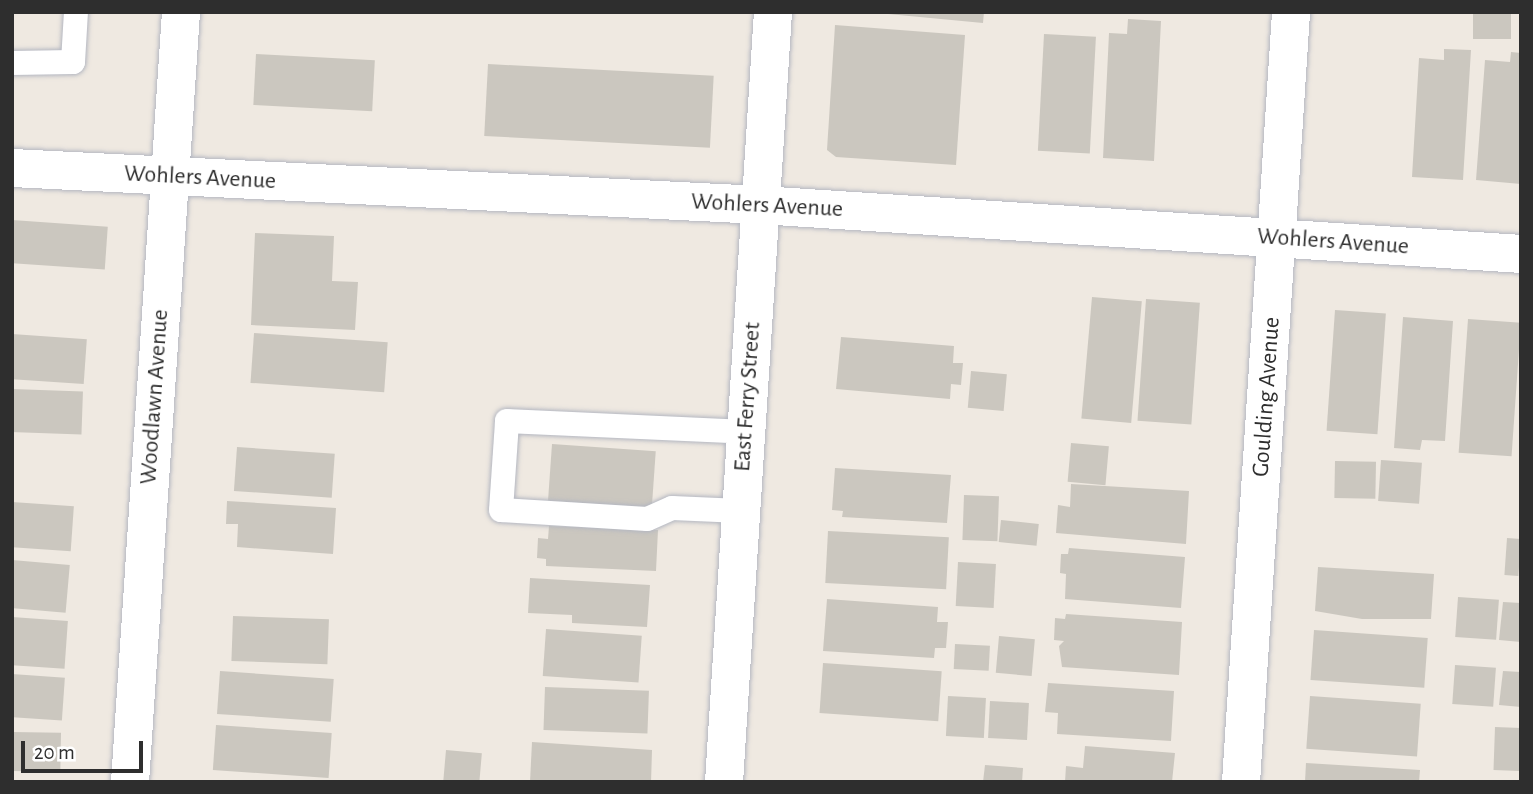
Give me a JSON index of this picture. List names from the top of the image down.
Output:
{
  "streets": {
    "street": [
      "Wohlers Avenue",
      "Woodlawn Avenue",
      "East Ferry Street",
      "Goulding Avenue"
    ]
  },
  "crossings": [
    ["Wohlers Avenue", "Woodlawn Avenue"],
    ["Wohlers Avenue", "East Ferry Street"],
    ["Wohlers Avenue", "Goulding Avenue"]
  ],
  "scale_bar": "20 m"
}
